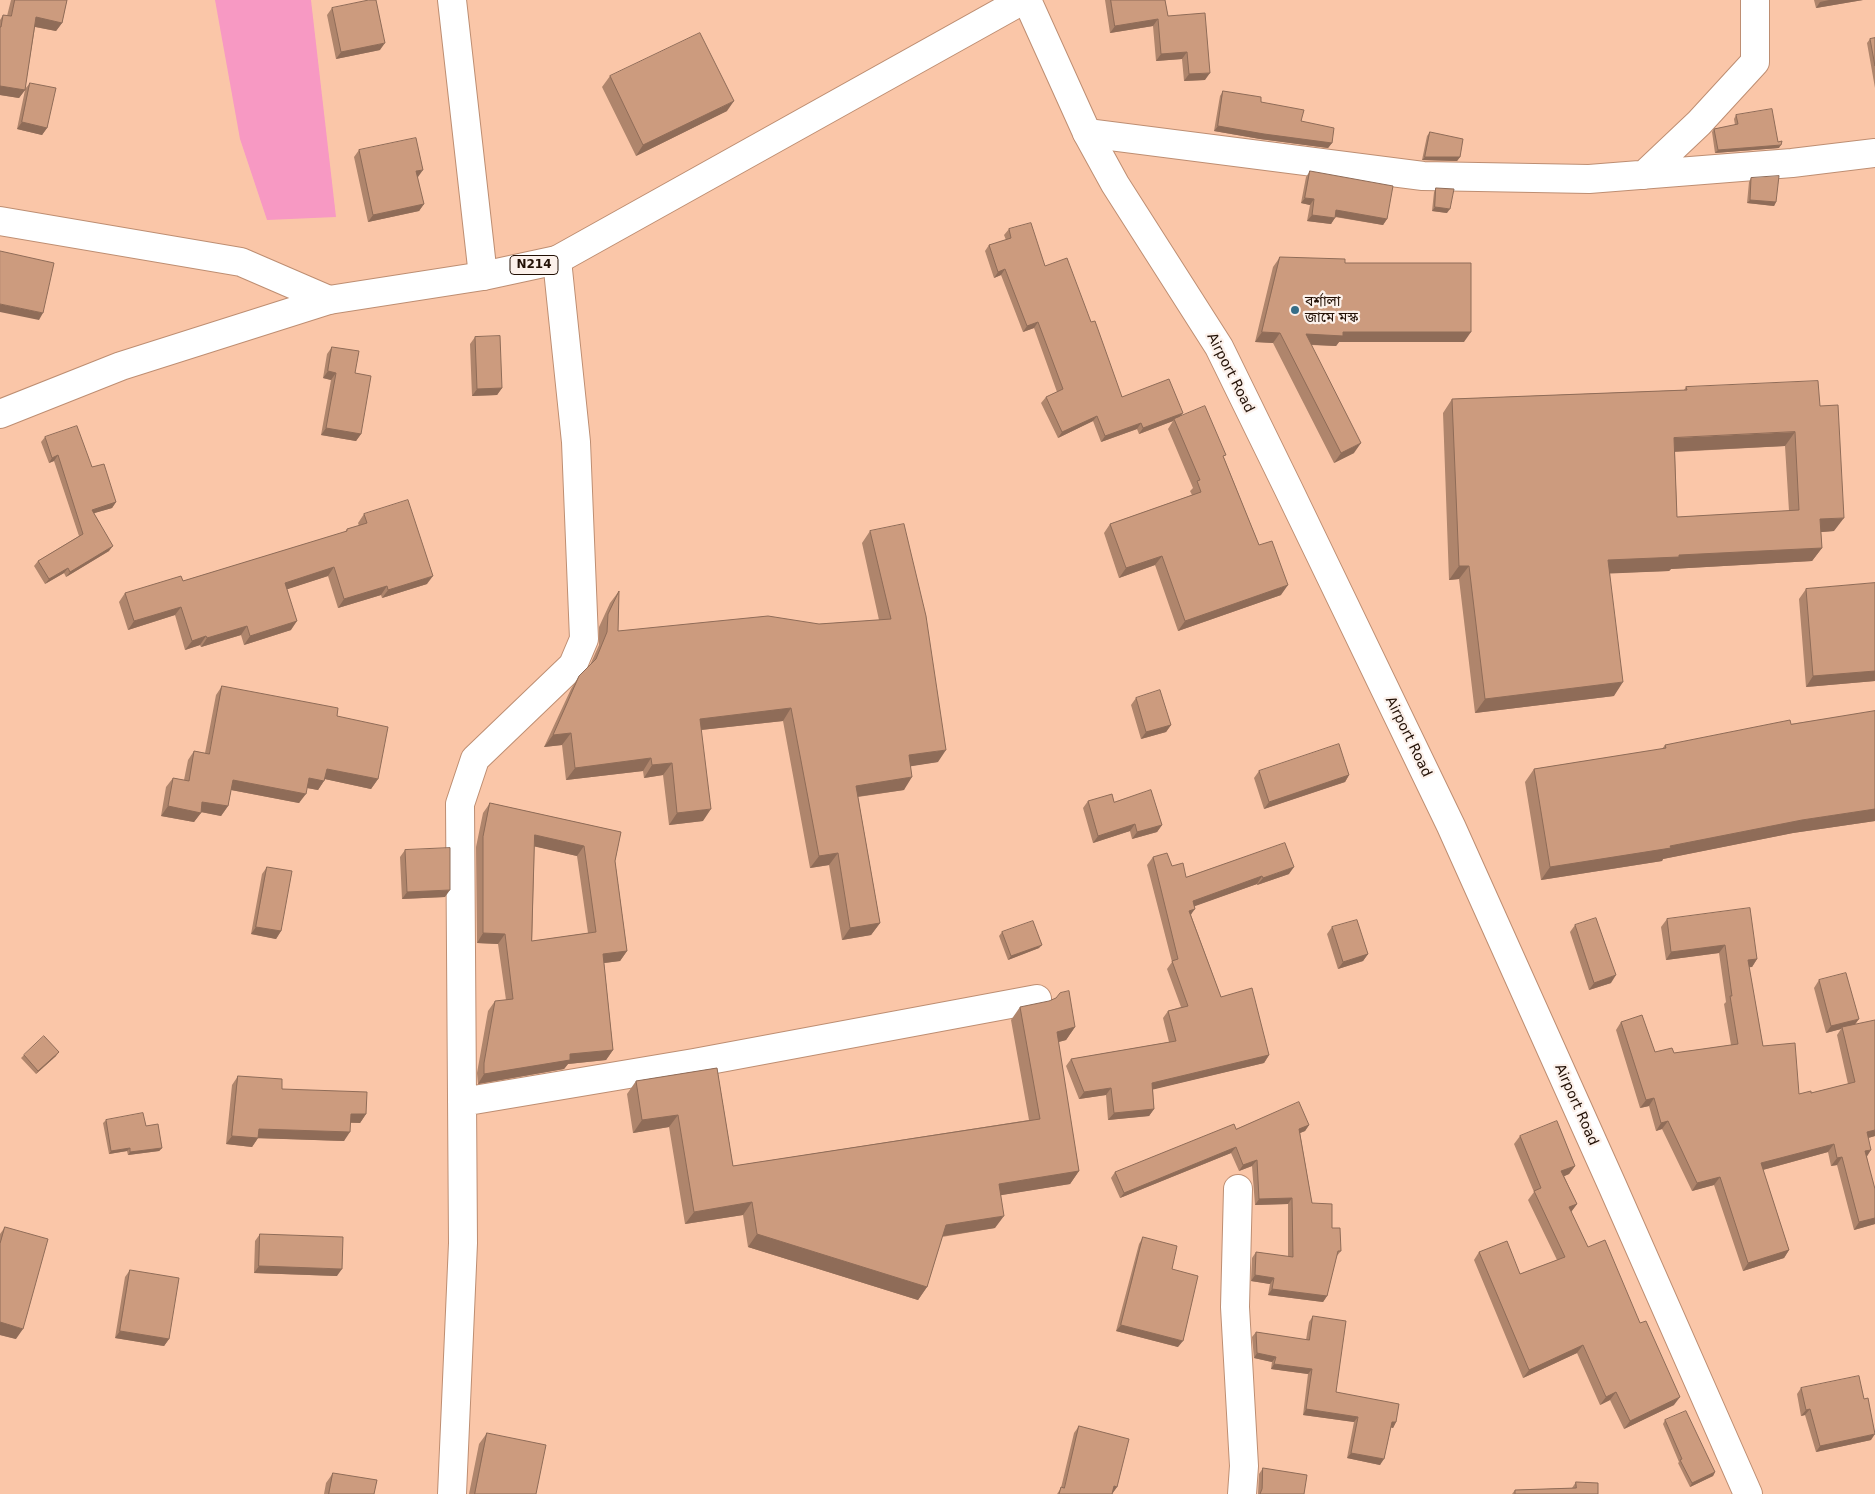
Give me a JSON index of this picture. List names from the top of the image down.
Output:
{
  "streets": {
    "main road": ["N214", "Airport Road"]
  },
  "places": ["বর্শালা জামে মস্ক"]
}
